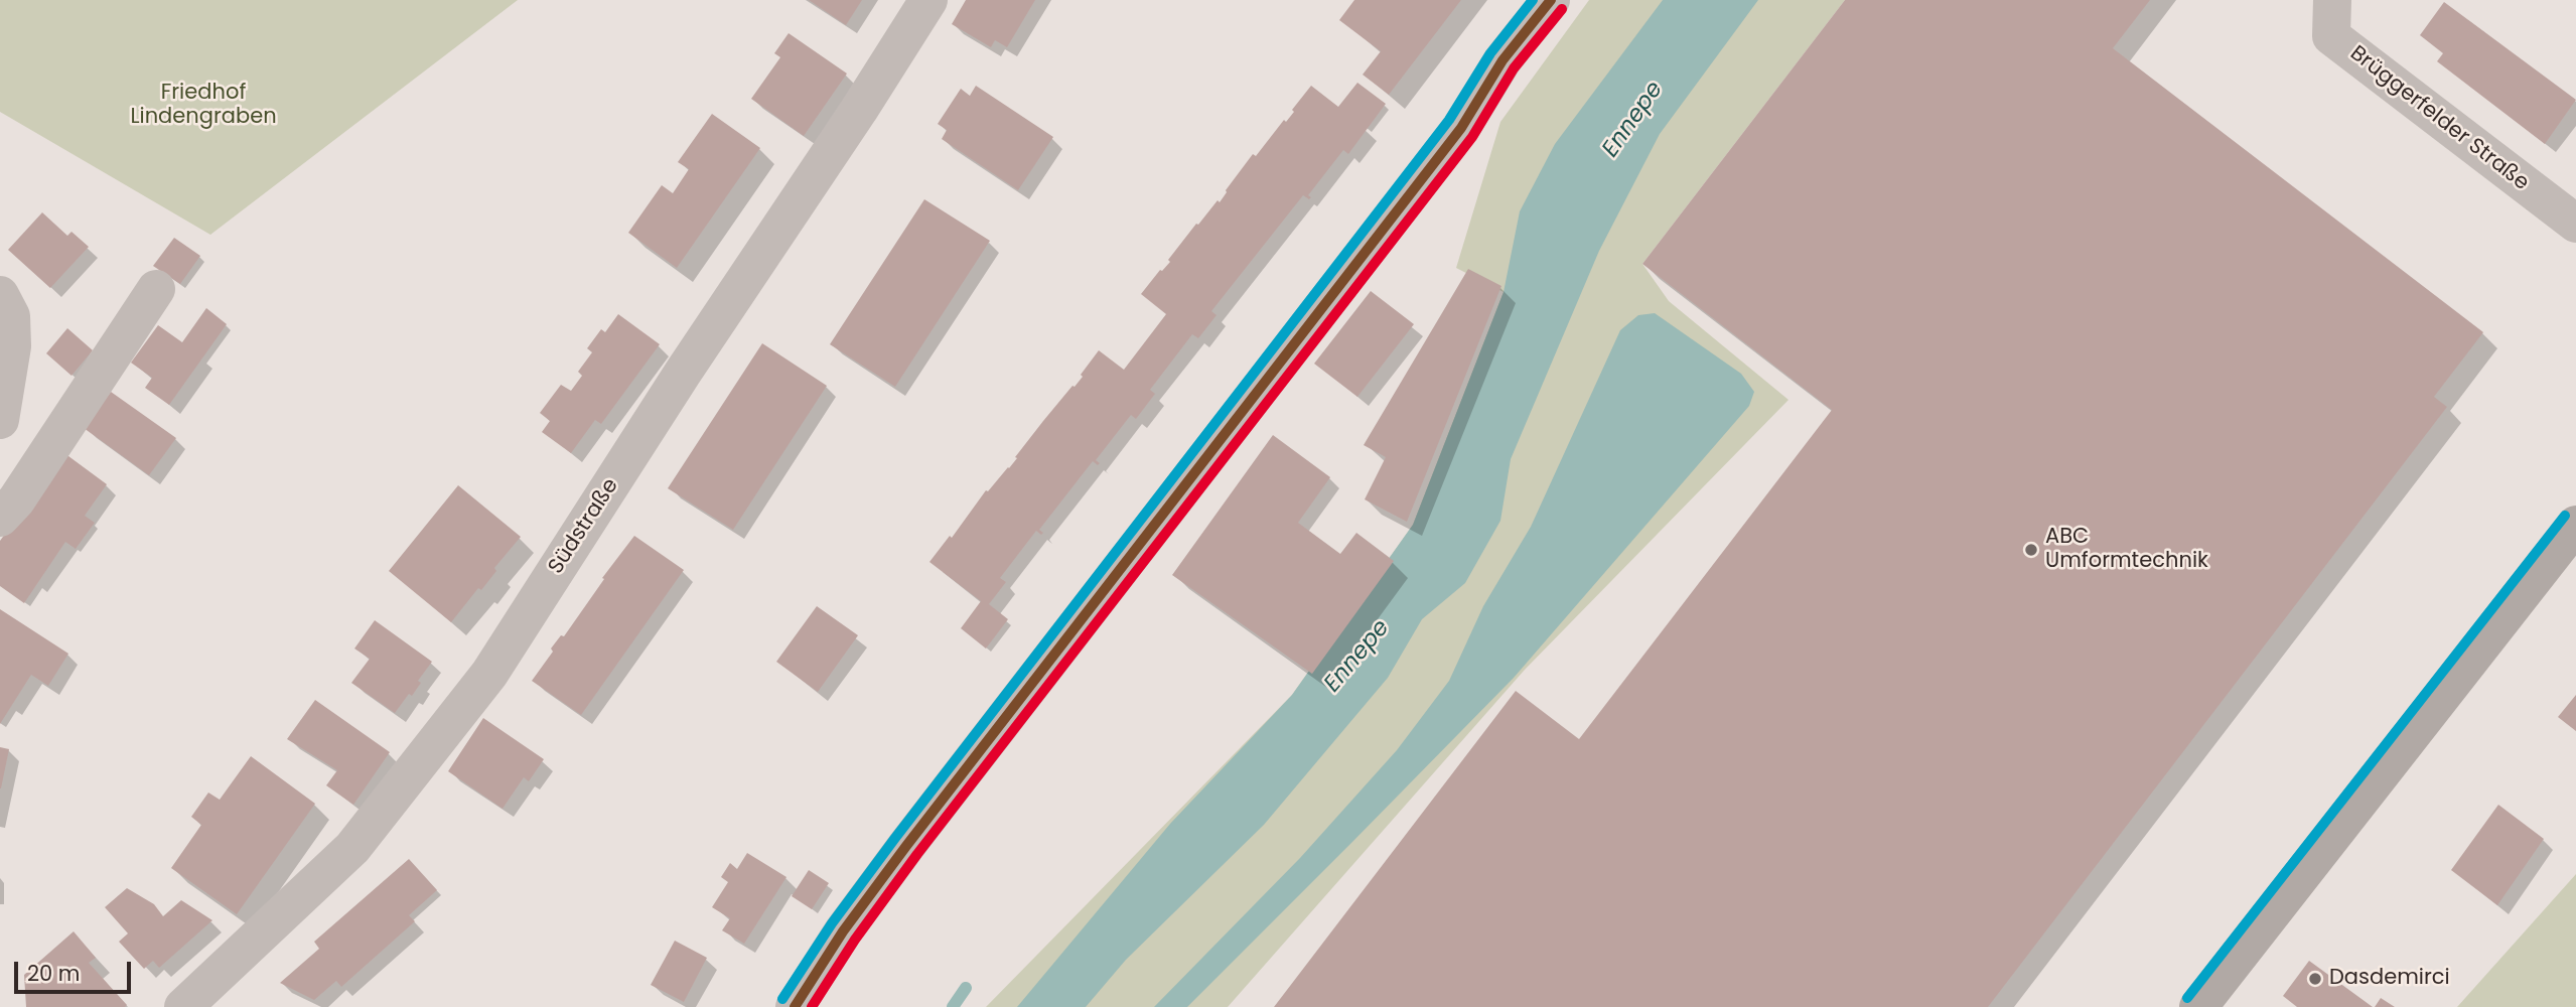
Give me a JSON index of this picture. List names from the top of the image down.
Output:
{
  "streets": {
    "street": ["Brüggerfelder Straße", "Südstraße"]
  },
  "water": ["Ennepe"],
  "parks": ["Friedhof Lindengraben"],
  "places": ["ABC Umformtechnik", "Dasdemirci"],
  "scale_bar": "20 m"
}
